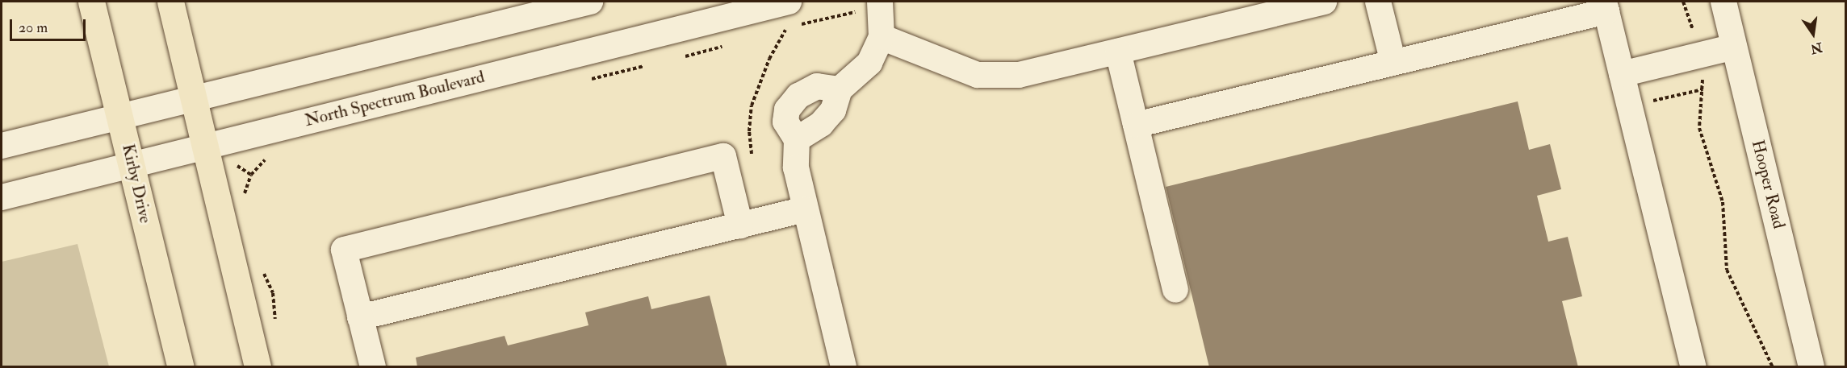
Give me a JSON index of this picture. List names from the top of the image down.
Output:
{
  "streets": {
    "main road": ["Kirby Drive"],
    "street": ["North Spectrum Boulevard", "Hooper Road"]
  },
  "crossings": [
    ["North Spectrum Boulevard", "Kirby Drive"]
  ],
  "scale_bar": "20 m",
  "north": "bottom"
}
